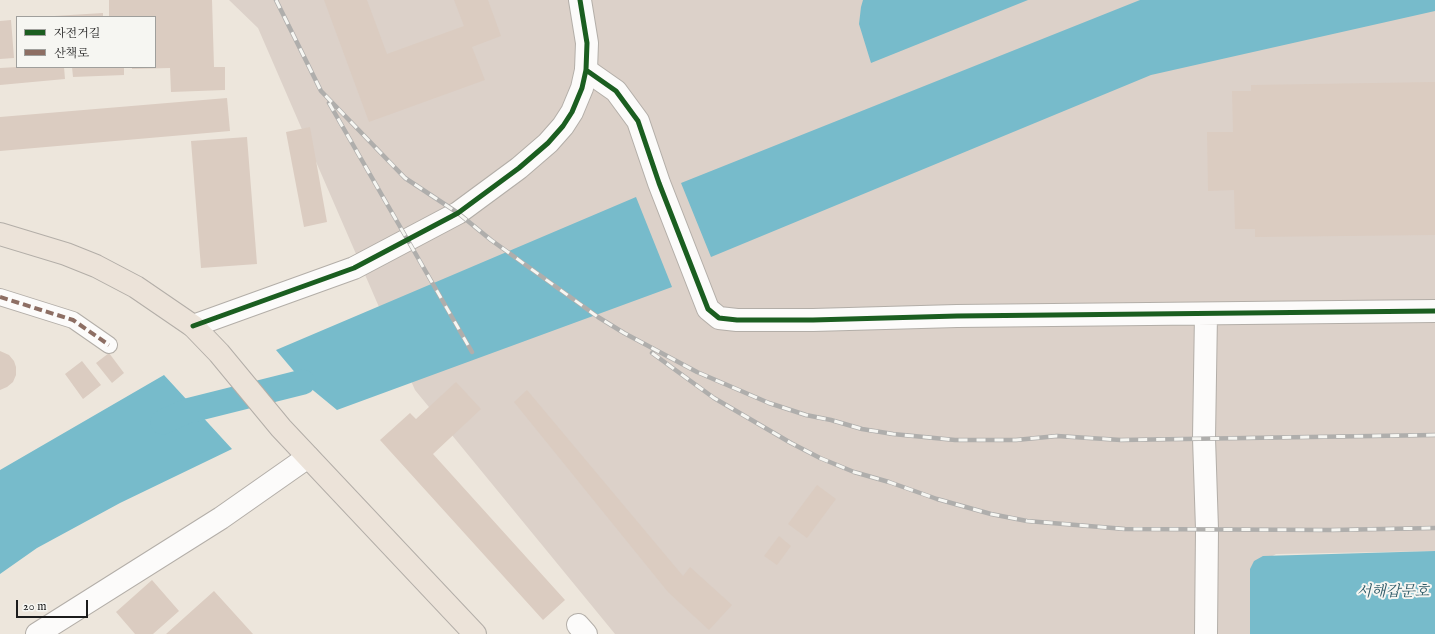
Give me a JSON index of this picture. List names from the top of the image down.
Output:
{
  "water": ["서해갑문호"],
  "legend": ["자전거길", "산책로"],
  "scale_bar": "20 m"
}
